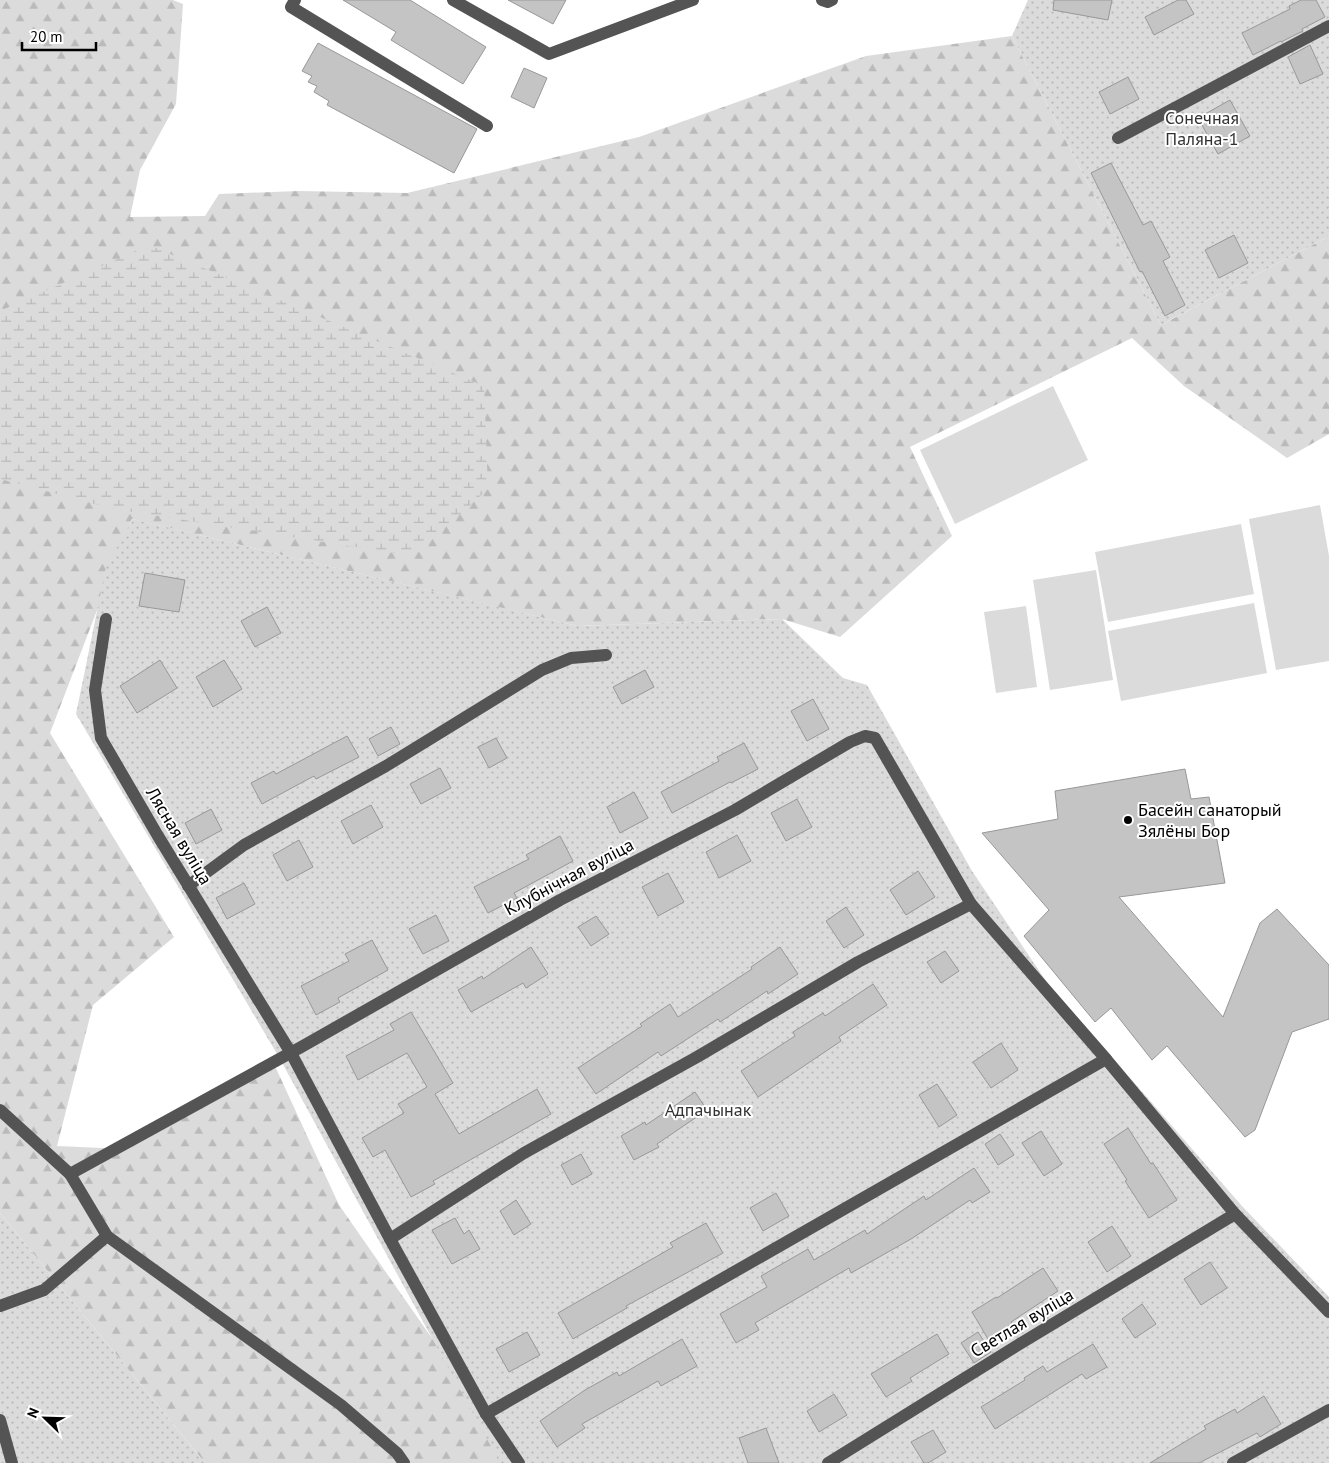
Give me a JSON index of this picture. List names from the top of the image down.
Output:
{
  "streets": {
    "street": ["Лясная вуліца", "Клубнічная вуліца", "Светлая вуліца"]
  },
  "crossings": [
    ["Лясная вуліца", "Клубнічная вуліца"]
  ],
  "parks": ["Сонечная Паляна-1", "Адпачынак"],
  "places": ["Басейн санаторый Зялёны Бор"],
  "scale_bar": "20 m",
  "north": "top left"
}
